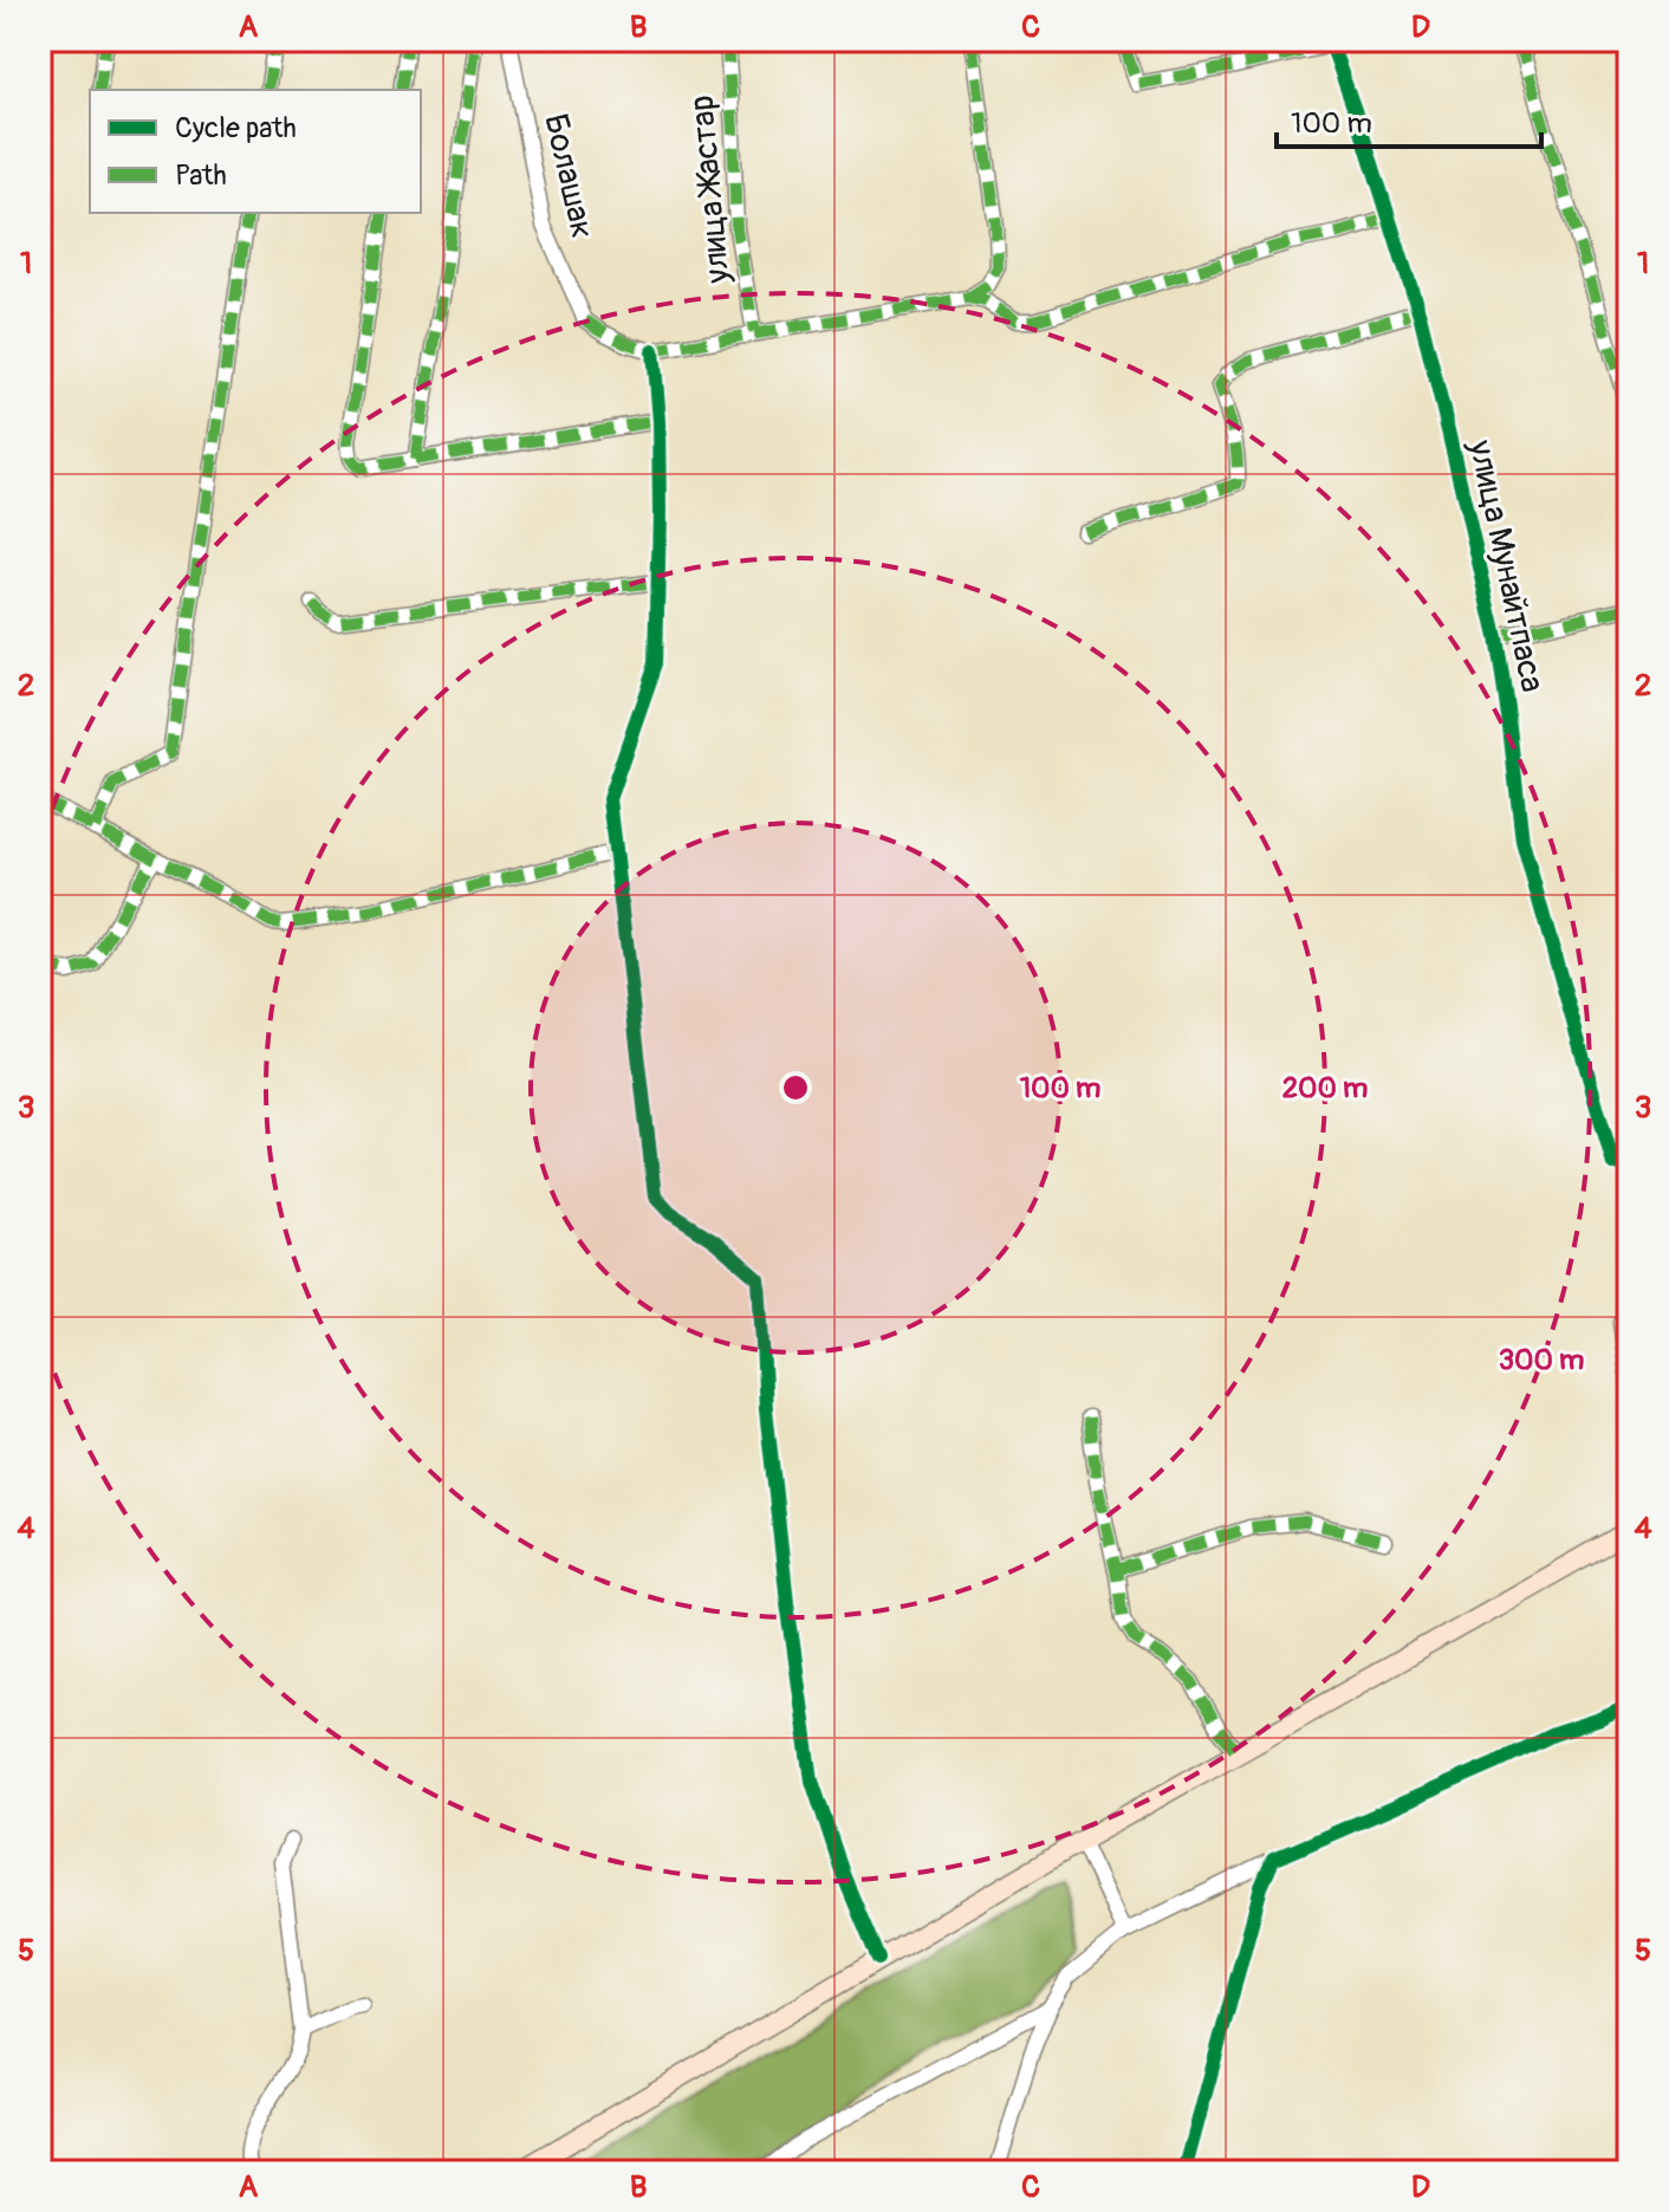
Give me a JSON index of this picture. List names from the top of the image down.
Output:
{
  "streets": {
    "street": ["Болашак", "улица Жастар", "улица Мунайтпаса"]
  },
  "legend": ["Cycle path", "Path"],
  "scale_bar": "100 m",
  "grid": {
    "columns": [
      "A",
      "B",
      "C",
      "D"
    ],
    "rows": [
      "1",
      "2",
      "3",
      "4",
      "5"
    ]
  },
  "rings": ["100 m", "200 m", "300 m"]
}
